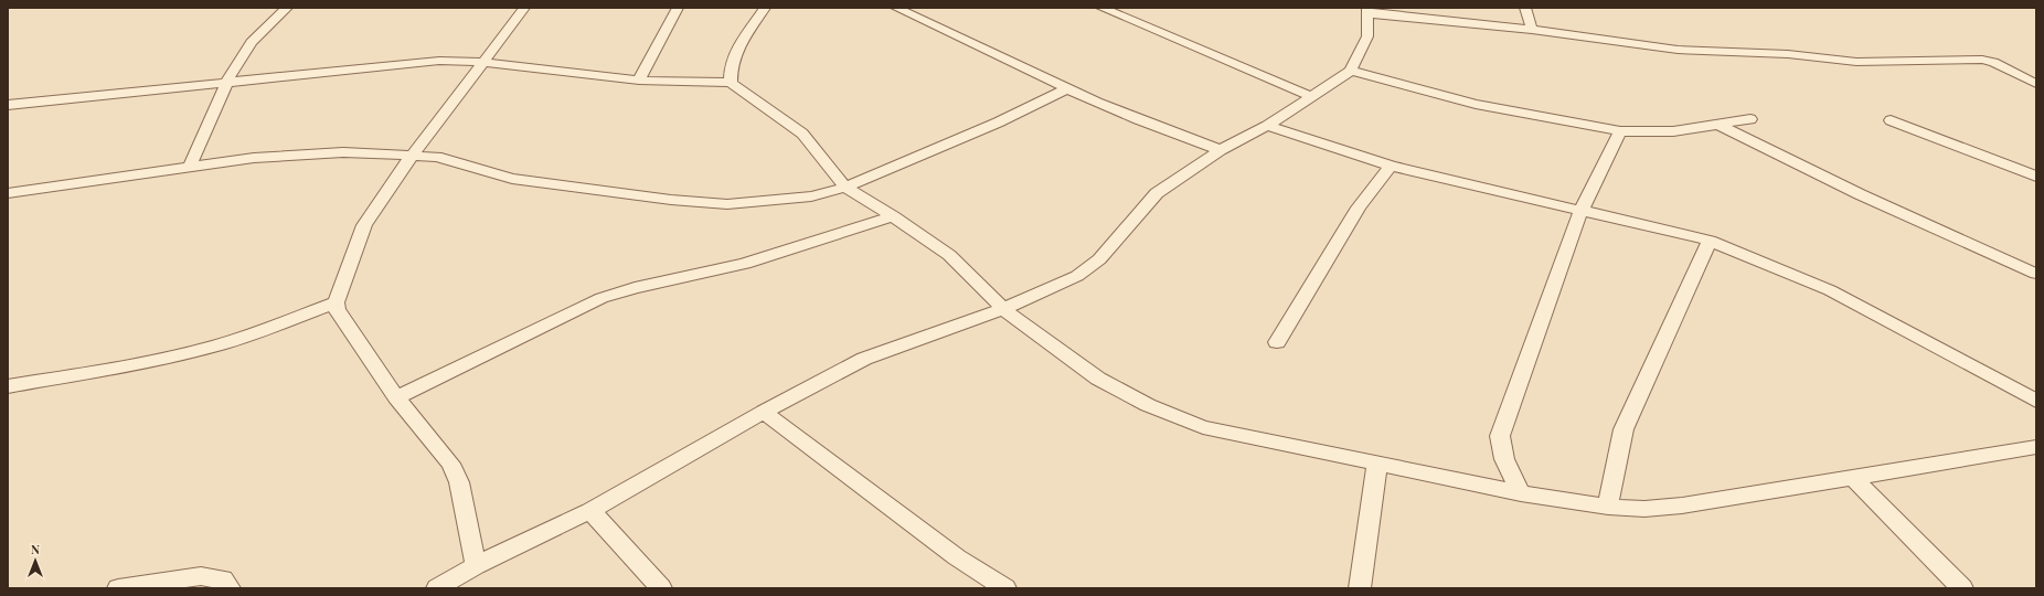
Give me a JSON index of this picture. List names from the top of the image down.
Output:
{
  "north": "top"
}
